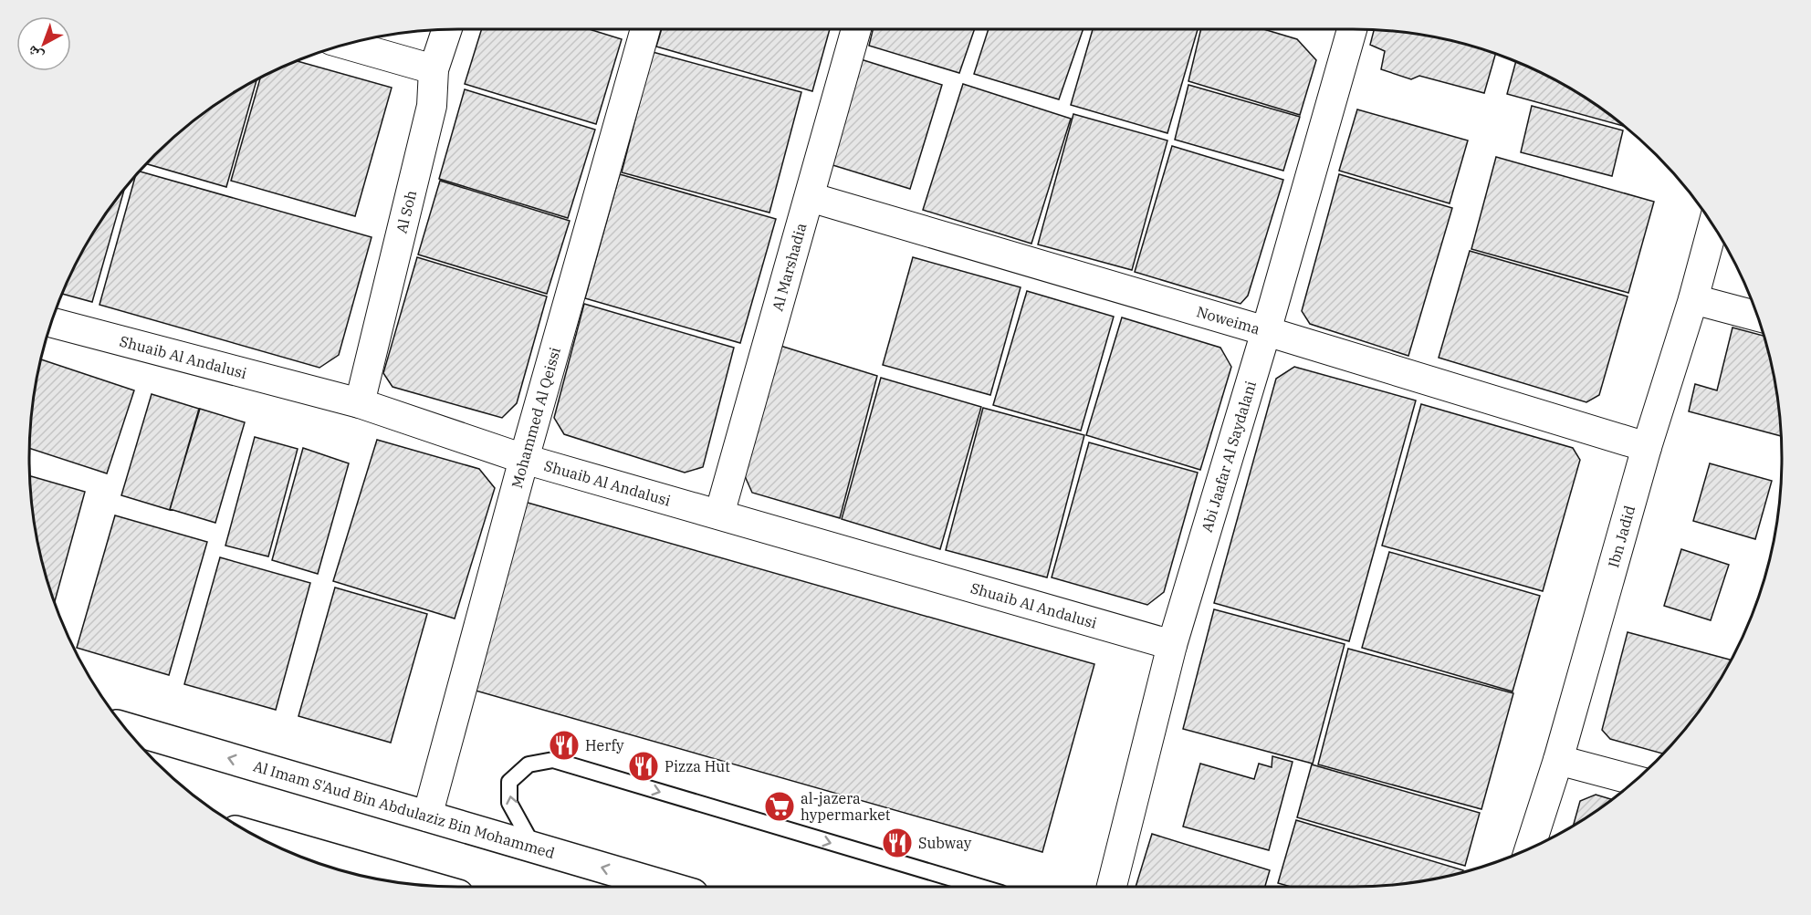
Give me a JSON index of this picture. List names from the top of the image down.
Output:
{
  "streets": {
    "street": [
      "Al Soh",
      "Al Marshadia",
      "Noweima",
      "Shuaib Al Andalusi",
      "Mohammed Al Qeissi",
      "Abi Jaafar Al Saydalani",
      "Ibn Jadid",
      "Al Imam S'Aud Bin Abdulaziz Bin Mohammed"
    ]
  },
  "crossings": [
    ["Al Soh", "Shuaib Al Andalusi"],
    ["Al Marshadia", "Noweima"],
    ["Al Marshadia", "Shuaib Al Andalusi"],
    ["Noweima", "Abi Jaafar Al Saydalani"],
    ["Noweima", "Ibn Jadid"],
    ["Shuaib Al Andalusi", "Mohammed Al Qeissi"],
    ["Shuaib Al Andalusi", "Abi Jaafar Al Saydalani"],
    ["Mohammed Al Qeissi", "Al Imam S'Aud Bin Abdulaziz Bin Mohammed"]
  ],
  "places": {
    "restaurant": ["Herfy", "Pizza Hut", "Subway"],
    "supermarket": ["al-jazera hypermarket"]
  },
  "north": "bottom left"
}
